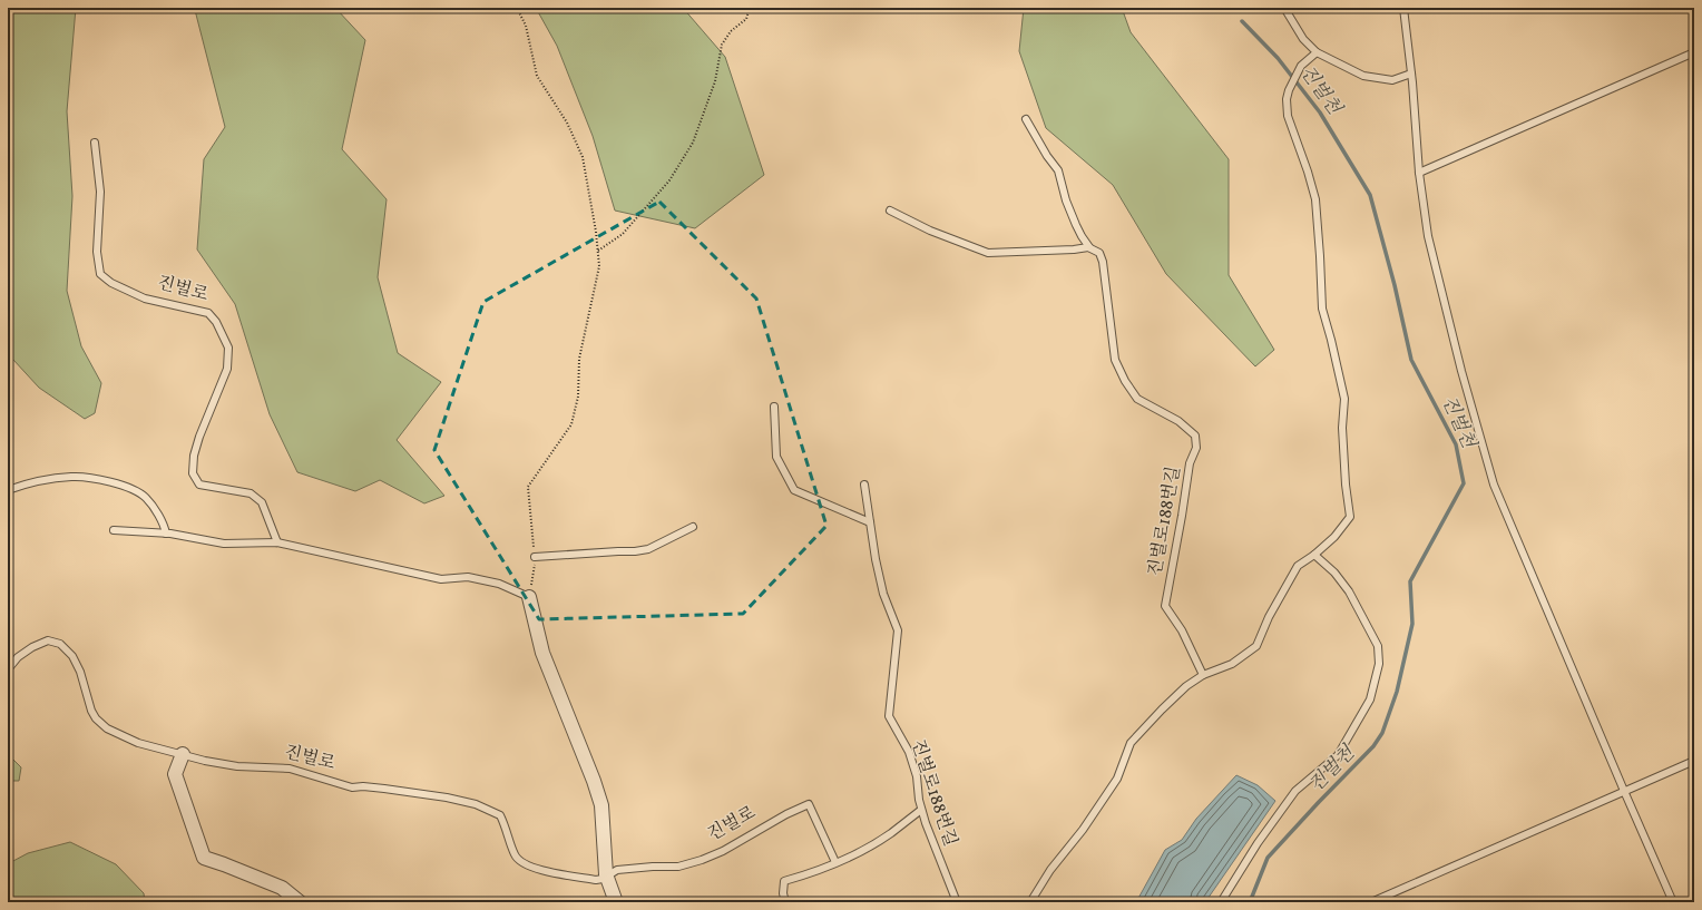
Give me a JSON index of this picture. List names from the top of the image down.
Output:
{
  "streets": {
    "lane": ["진벌로", "진벌로188번길"]
  },
  "water": ["진벌천"]
}
